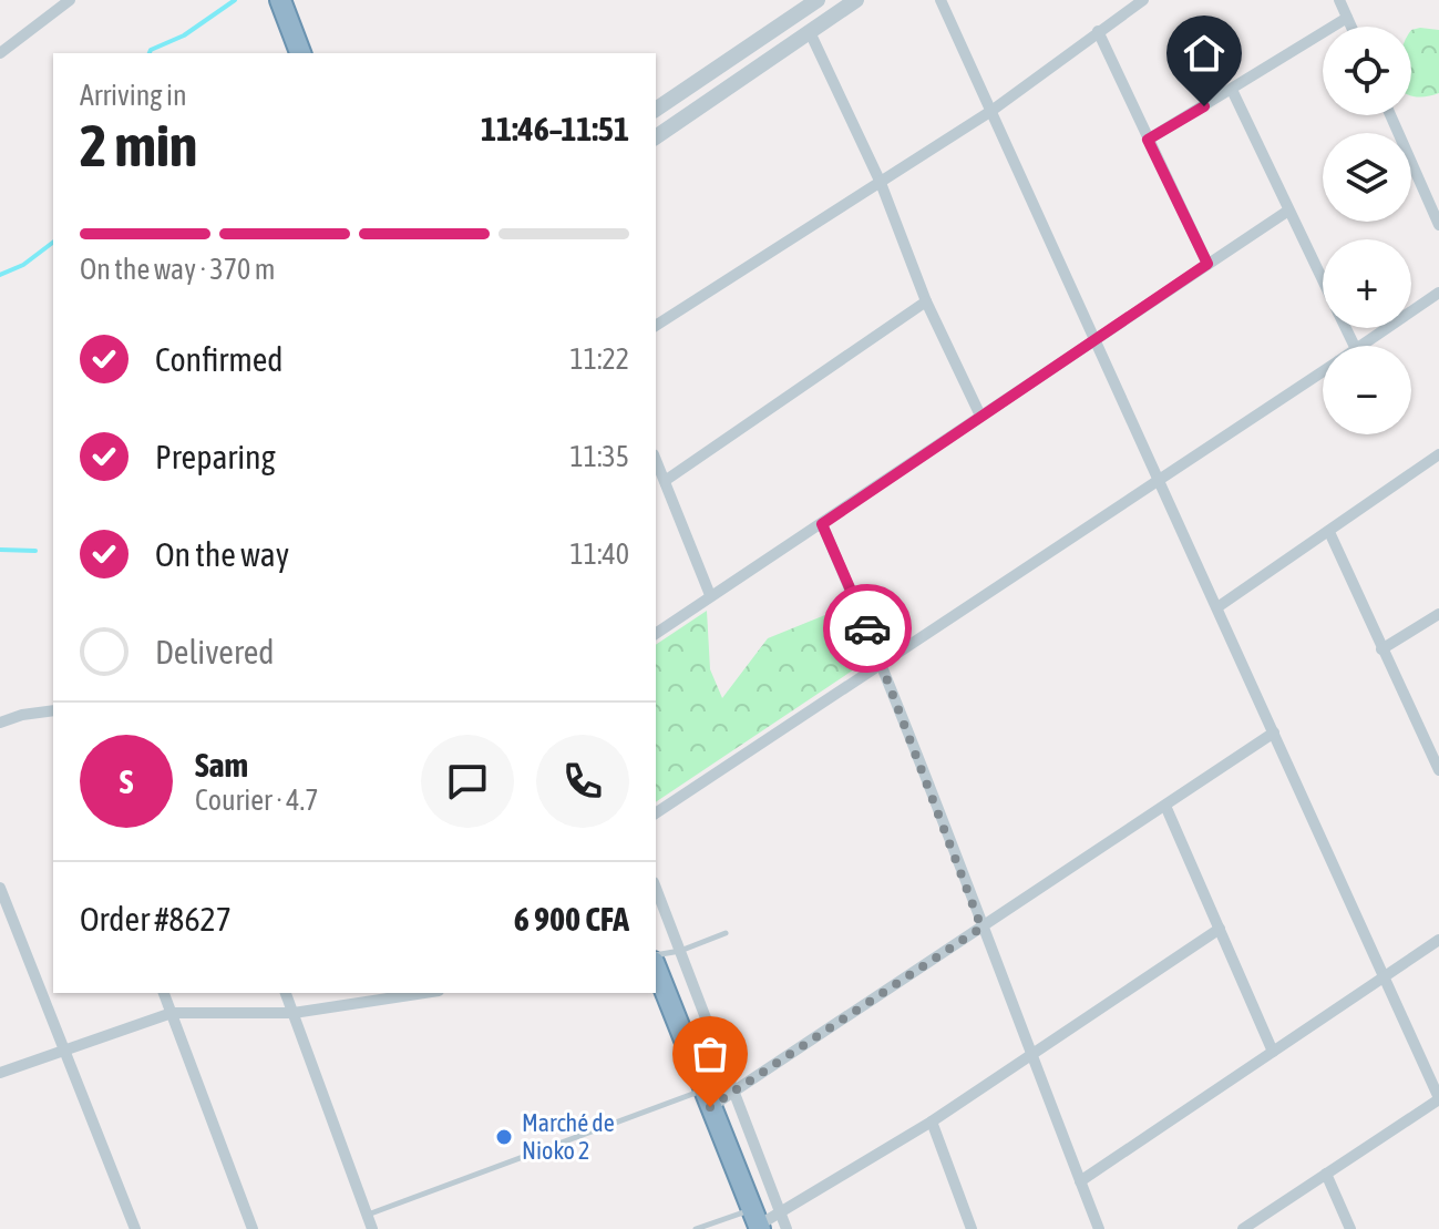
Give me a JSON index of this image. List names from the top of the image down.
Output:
{
  "places": ["Marché de Nioko 2"],
  "page": {
    "map_buttons": ["+", "−"],
    "heading": ["2 min", "Arriving in", "11:46–11:51"],
    "panel": [
      "Sam",
      "Courier · 4.7",
      "Order #8627",
      "6 900 CFA"
    ],
    "bar": "On the way · 370 m",
    "list": [
      ["Confirmed", "11:22"],
      ["Preparing", "11:35"],
      ["On the way", "11:40"],
      "Delivered"
    ],
    "round": "S"
  }
}
